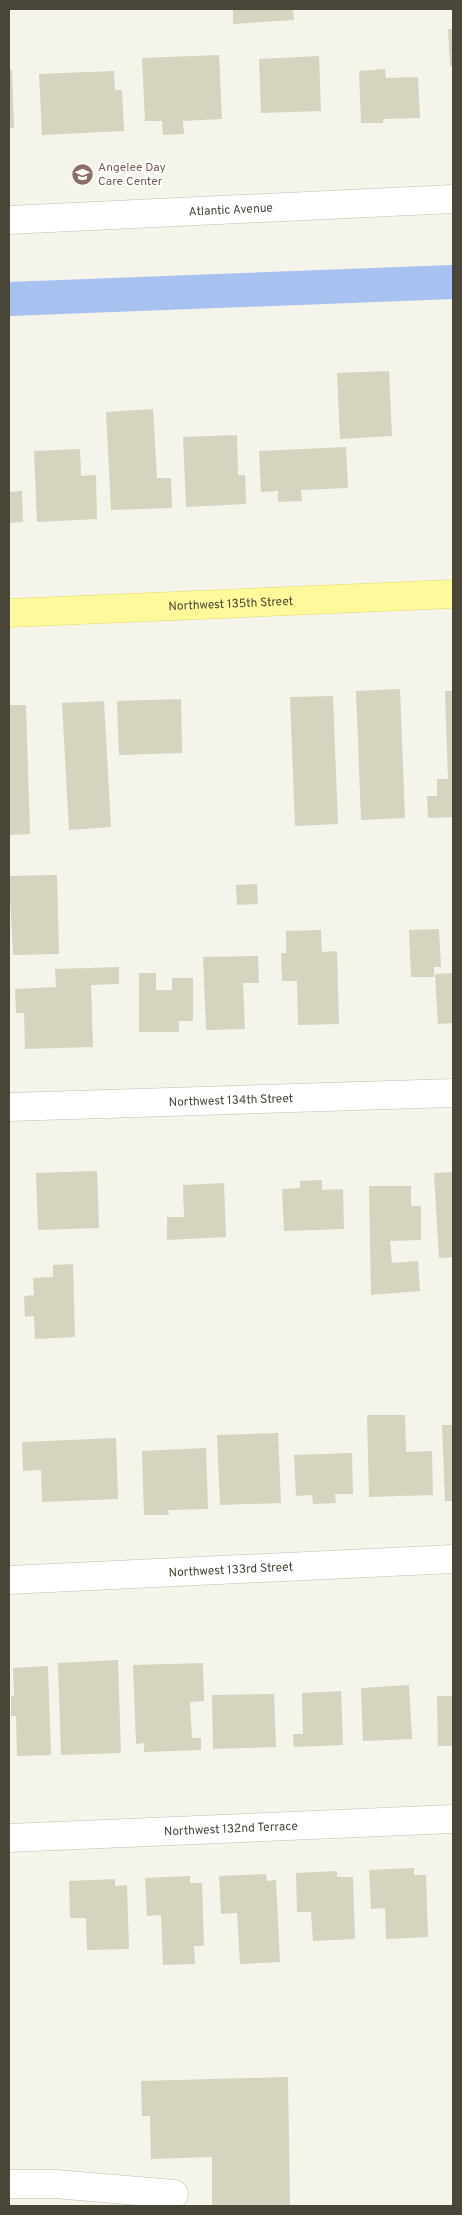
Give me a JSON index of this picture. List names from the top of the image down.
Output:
{
  "streets": {
    "main road": ["Northwest 135th Street"],
    "street": [
      "Atlantic Avenue",
      "Northwest 134th Street",
      "Northwest 133rd Street",
      "Northwest 132nd Terrace"
    ]
  },
  "places": {
    "school or university": ["Angelee Day Care Center"]
  }
}
